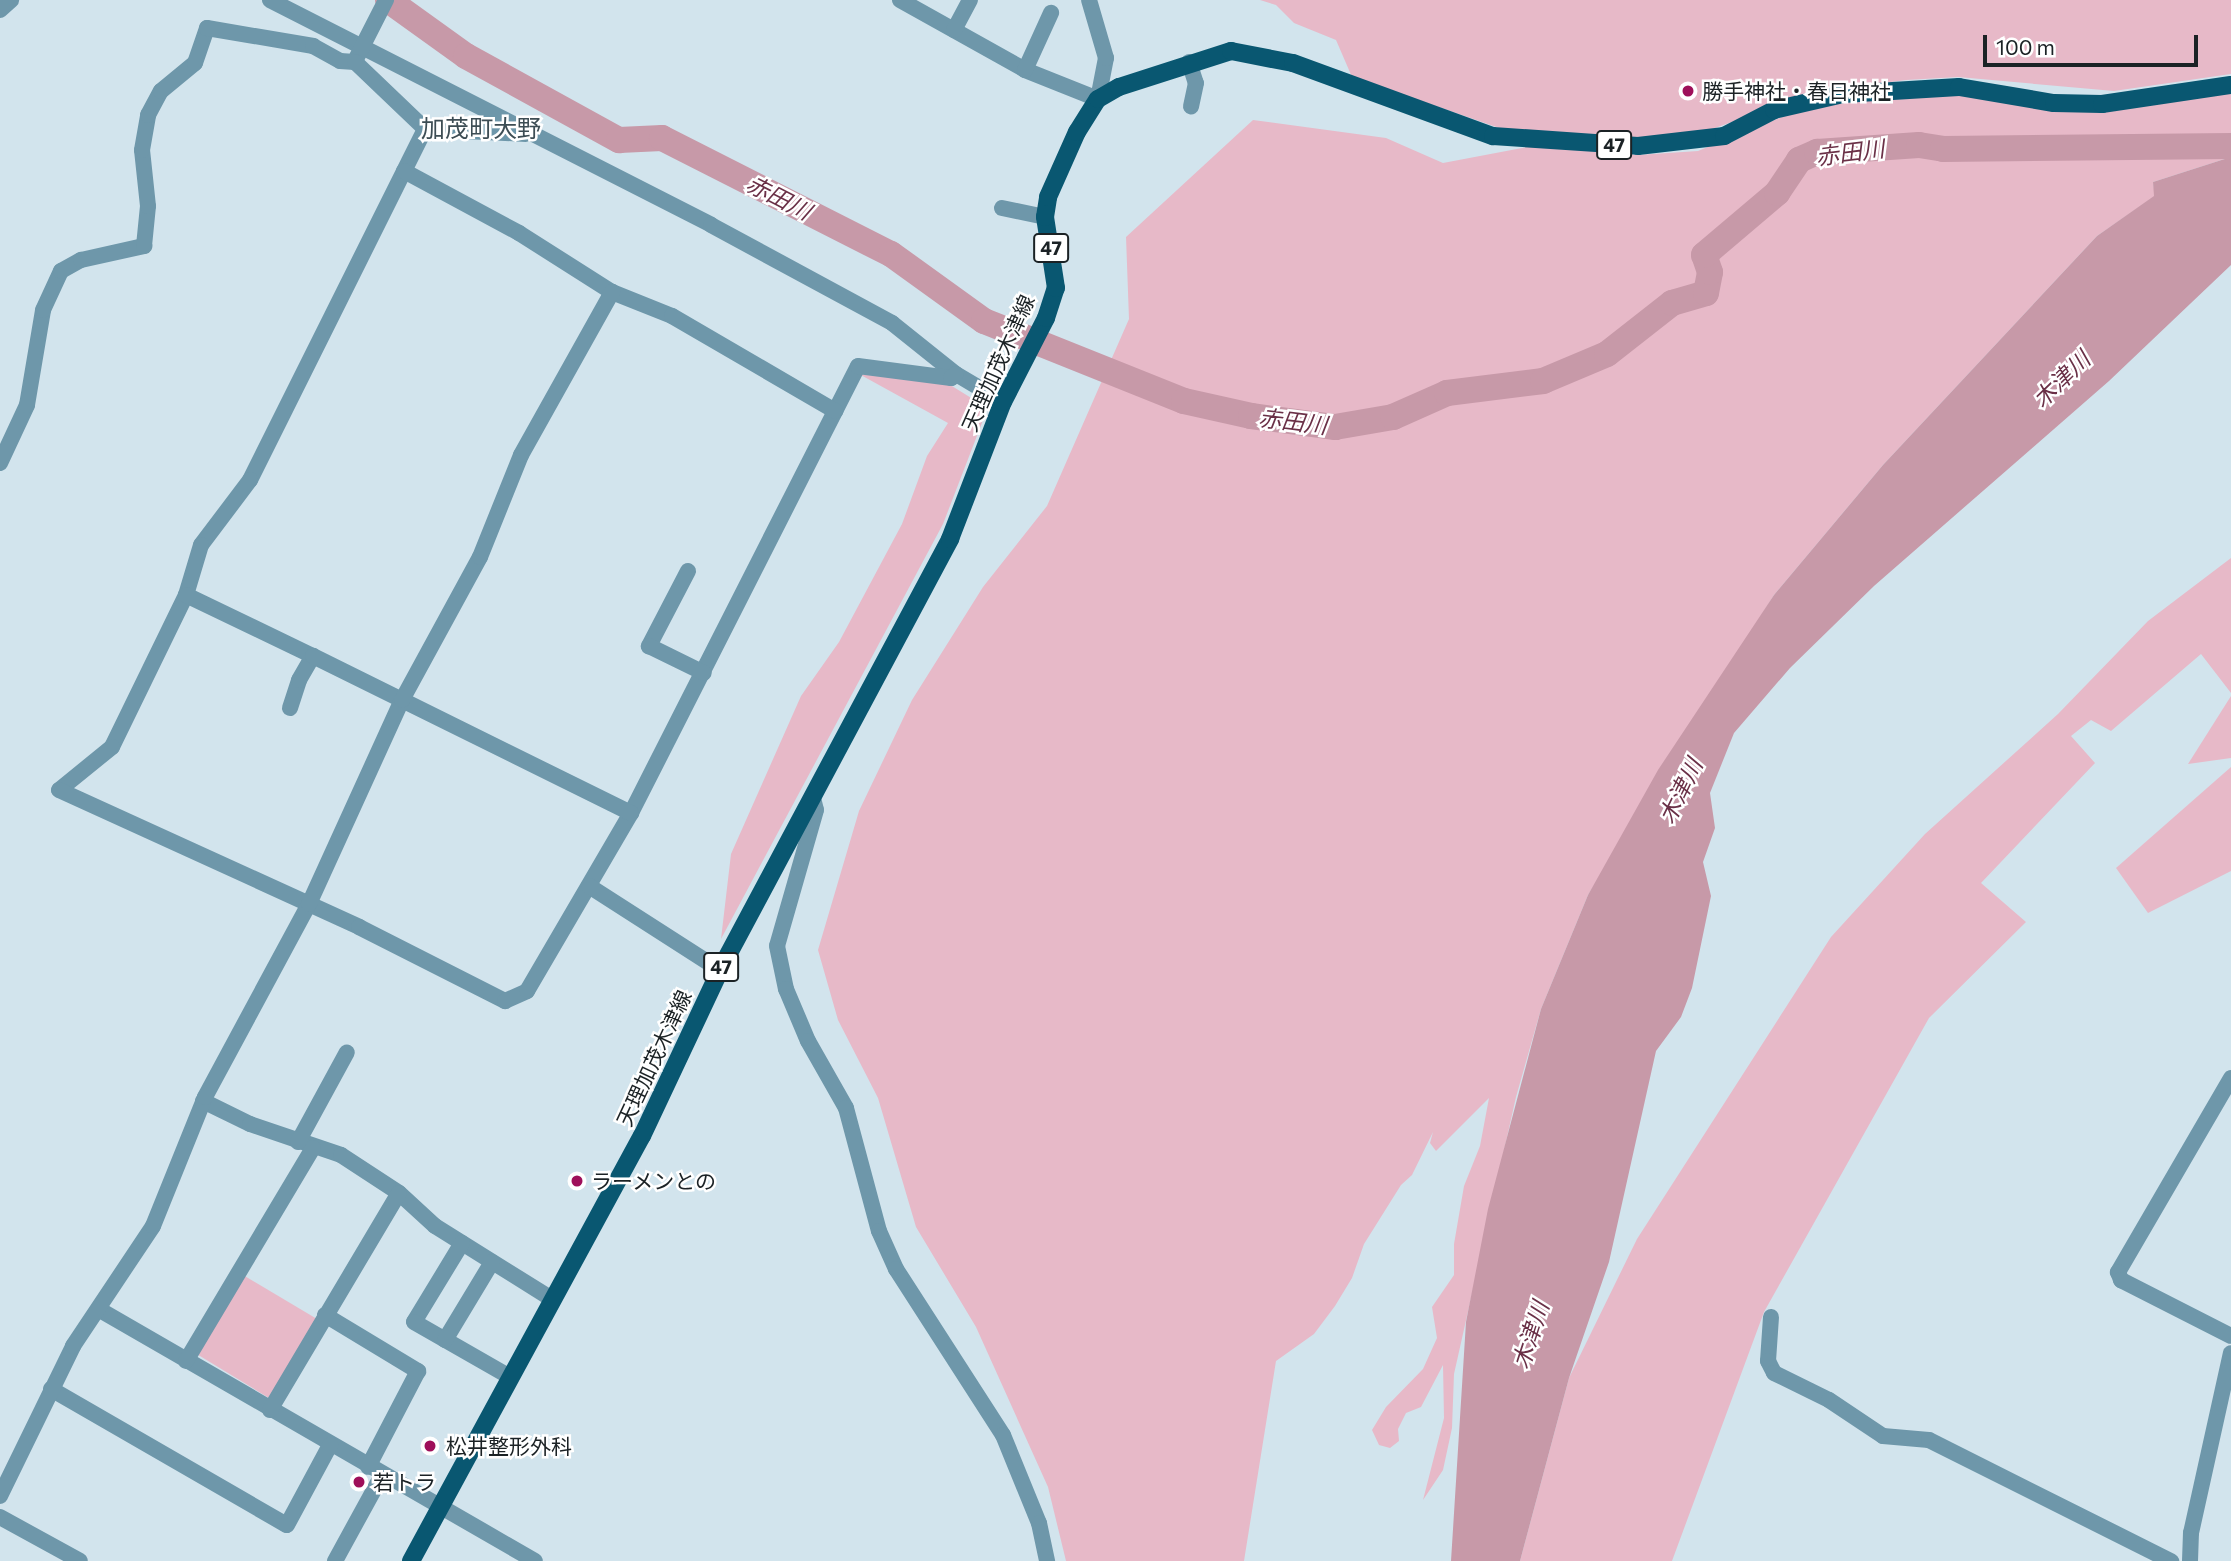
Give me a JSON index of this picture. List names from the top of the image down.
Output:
{
  "streets": {
    "main road": ["47", "天理加茂木津線"]
  },
  "crossings": [
    ["47", "天理加茂木津線"]
  ],
  "districts": ["加茂町大野"],
  "water": ["赤田川", "木津川"],
  "places": [
    "勝手神社・春日神社",
    "ラーメンとの",
    "松井整形外科",
    "若トラ"
  ],
  "scale_bar": "100 m"
}
